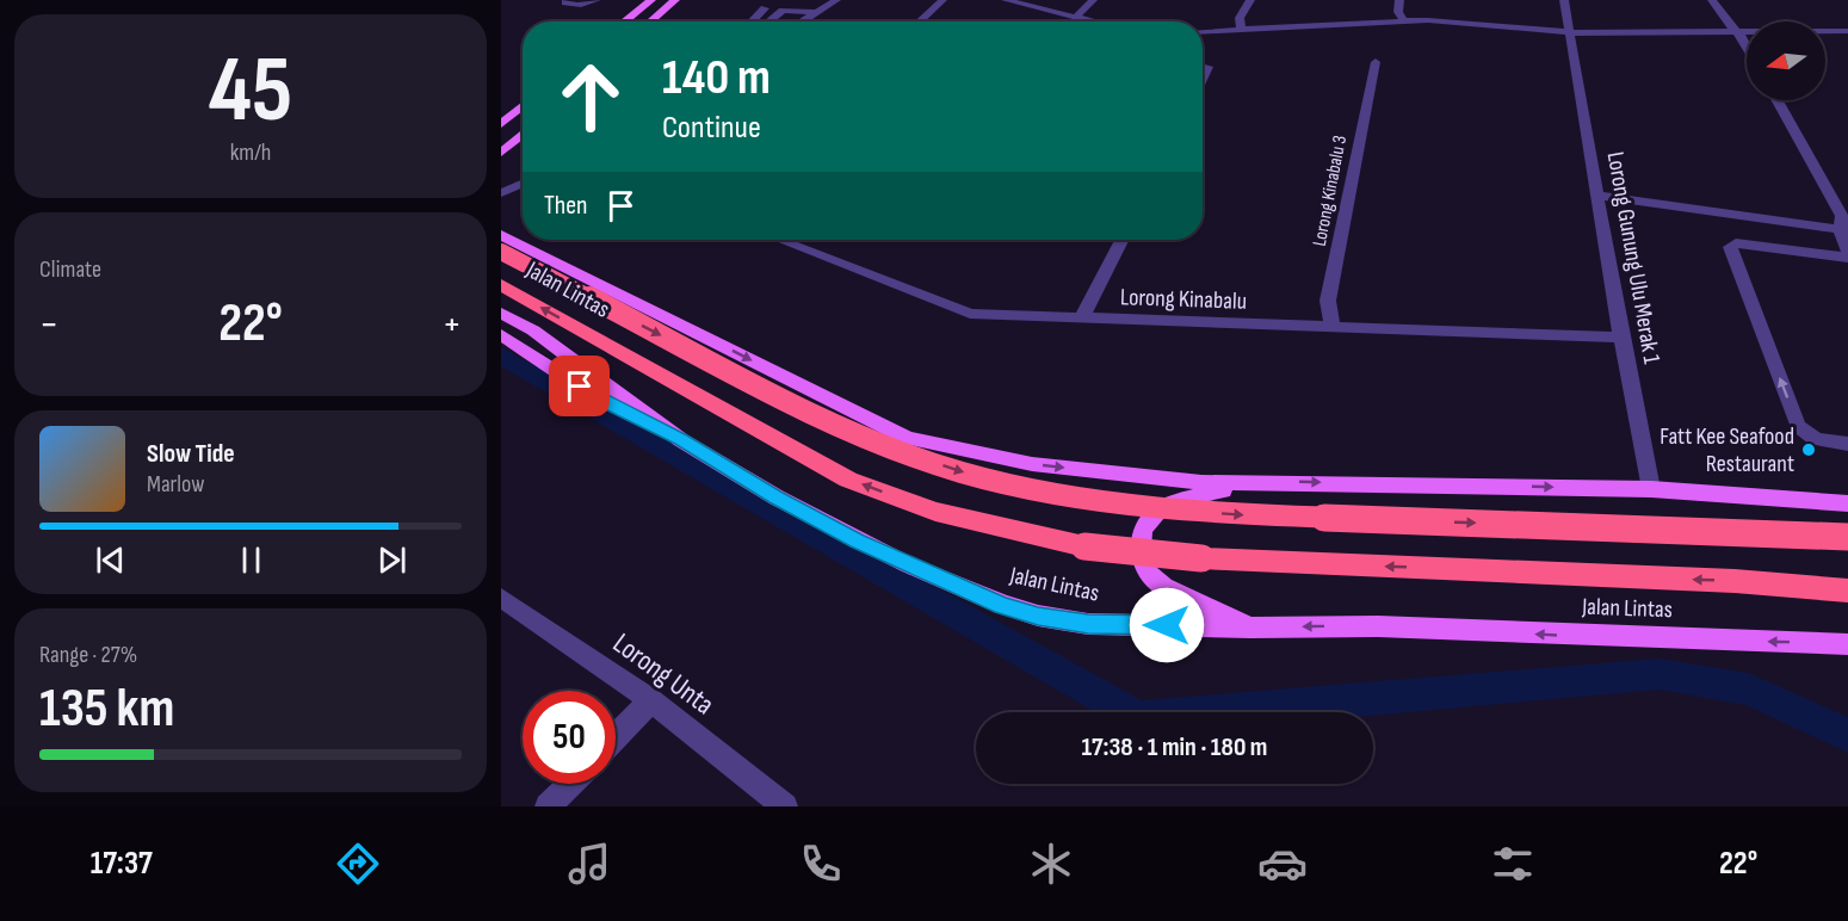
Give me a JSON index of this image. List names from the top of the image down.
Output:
{
  "streets": {
    "highway": ["Jalan Lintas"],
    "street": [
      "Lorong Kinabalu 3",
      "Lorong Gunung Ulu Merak 1",
      "Lorong Kinabalu",
      "Lorong Unta"
    ]
  },
  "crossings": [
    ["Lorong Kinabalu 3", "Lorong Kinabalu"],
    ["Lorong Gunung Ulu Merak 1", "Jalan Lintas"],
    ["Lorong Gunung Ulu Merak 1", "Lorong Kinabalu"]
  ],
  "places": ["Fatt Kee Seafood Restaurant"],
  "north": "left",
  "page": {
    "tile": [
      ["45", "km/h"],
      "Climate",
      ["Range · 27%", "135 km"]
    ],
    "turn": ["140 m", "Continue"],
    "then": "Then",
    "heat": ["−", "22°", "+"],
    "song": ["Slow Tide", "Marlow"],
    "limit": "50",
    "trip": "17:38 · 1 min · 180 m",
    "tabs": ["17:37", "22°"]
  }
}
